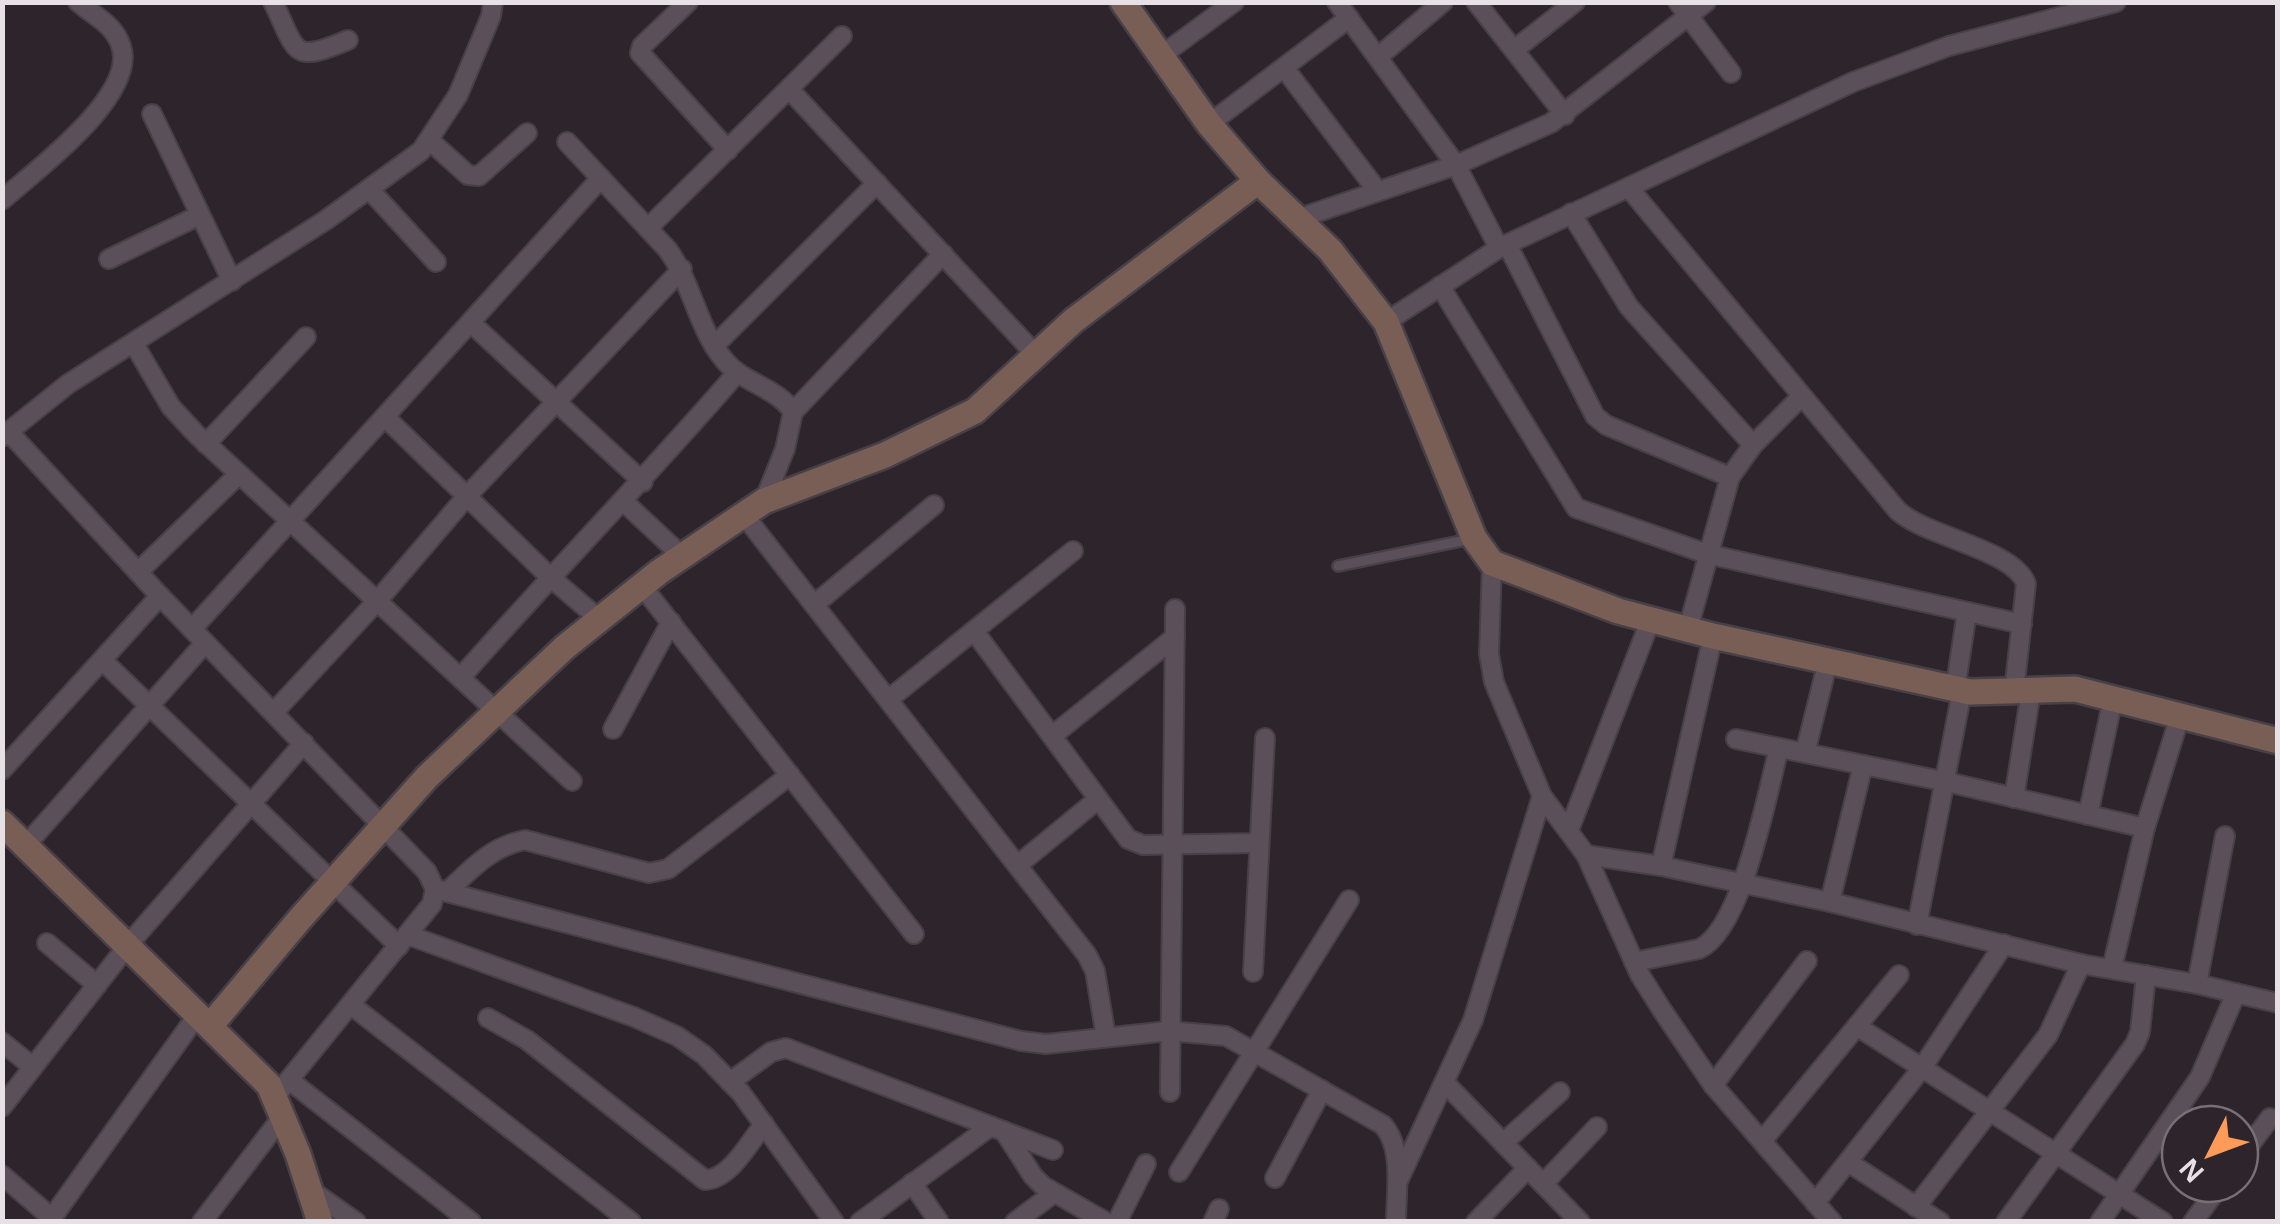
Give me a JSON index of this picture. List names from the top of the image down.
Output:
{
  "north": "bottom left"
}
